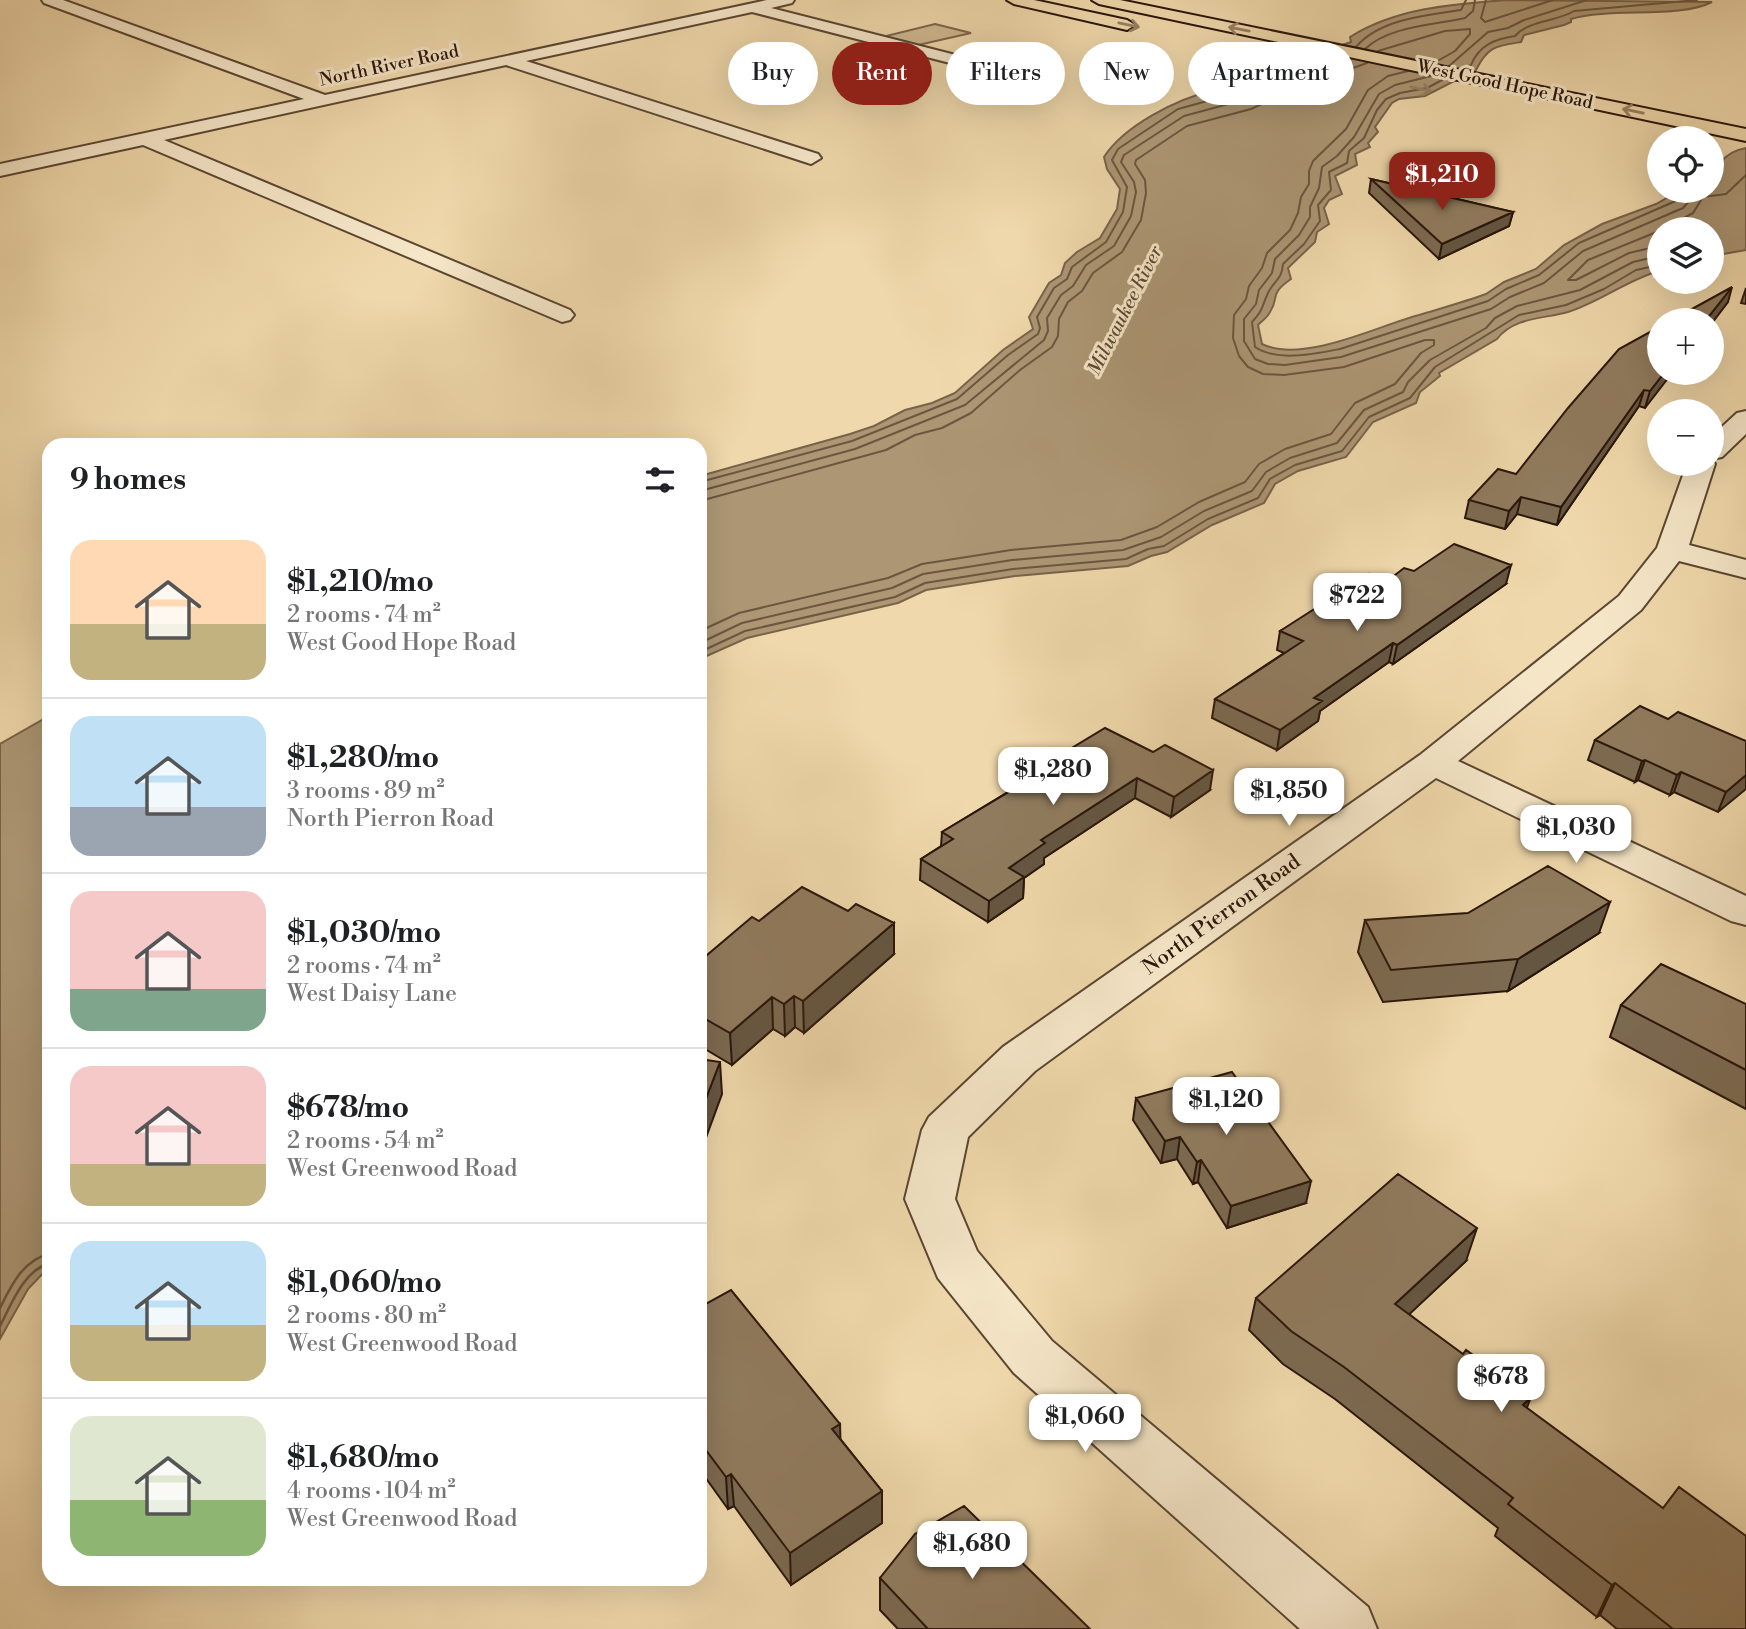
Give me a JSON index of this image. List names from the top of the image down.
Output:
{
  "streets": {
    "main road": ["West Good Hope Road"],
    "street": ["North River Road", "North Pierron Road"]
  },
  "one_way": ["West Good Hope Road"],
  "water": ["Milwaukee River"],
  "page": {
    "chip": [
      "Buy",
      "Rent",
      "Filters",
      "New",
      "Apartment"
    ],
    "map_buttons": ["+", "−"],
    "price": [
      "$1,210",
      "$722",
      "$1,280",
      "$1,850",
      "$1,030",
      "$1,120",
      "$678",
      "$1,060",
      "$1,680"
    ],
    "heading": "9 homes",
    "list": [
      {
        "name": "$1,210/mo",
        "note": "2 rooms · 74 m² · West Good Hope Road"
      },
      {
        "name": "$1,280/mo",
        "note": "3 rooms · 89 m² · North Pierron Road"
      },
      {
        "name": "$1,030/mo",
        "note": "2 rooms · 74 m² · West Daisy Lane"
      },
      {
        "name": "$678/mo",
        "note": "2 rooms · 54 m² · West Greenwood Road"
      },
      {
        "name": "$1,060/mo",
        "note": "2 rooms · 80 m² · West Greenwood Road"
      },
      {
        "name": "$1,680/mo",
        "note": "4 rooms · 104 m² · West Greenwood Road"
      }
    ]
  }
}
